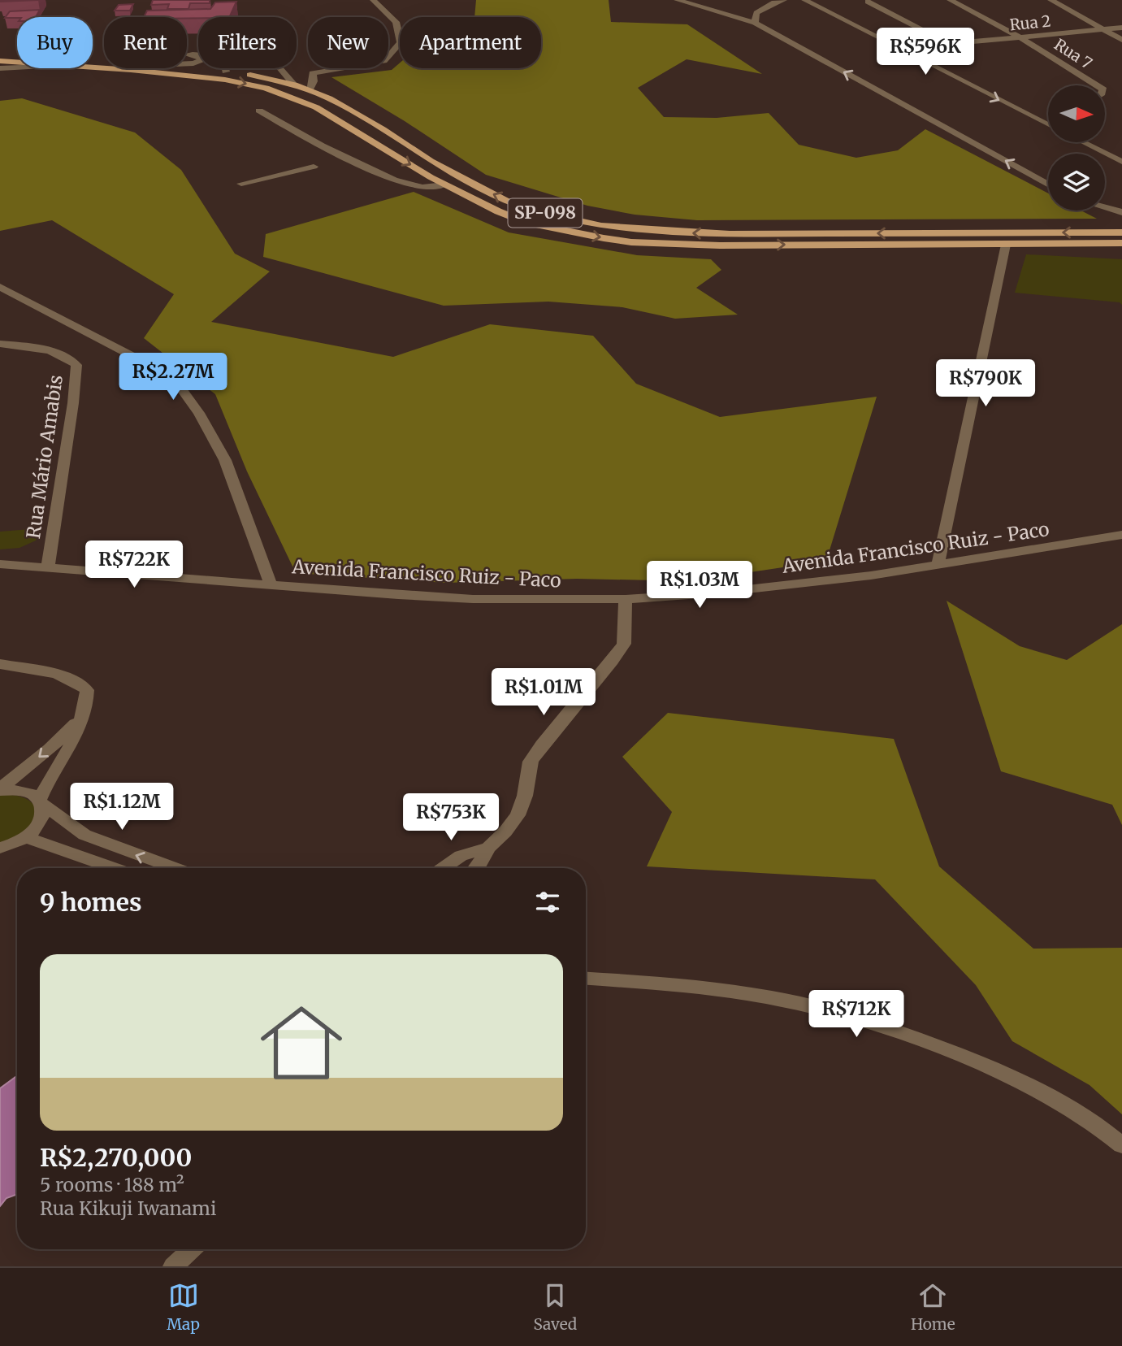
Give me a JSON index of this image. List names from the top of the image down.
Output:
{
  "streets": {
    "main road": ["SP-098"],
    "street": [
      "Rua 2",
      "Rua 7",
      "Rua Mário Amabis",
      "Avenida Francisco Ruiz - Paco"
    ]
  },
  "crossings": [
    ["Rua 2", "Rua 7"],
    ["Rua Mário Amabis", "Avenida Francisco Ruiz - Paco"]
  ],
  "north": "right",
  "page": {
    "chip": [
      "Buy",
      "Rent",
      "Filters",
      "New",
      "Apartment"
    ],
    "price": [
      "R$596K",
      "R$2.27M",
      "R$790K",
      "R$722K",
      "R$1.03M",
      "R$1.01M",
      "R$1.12M",
      "R$753K",
      "R$712K"
    ],
    "heading": "9 homes",
    "list": [
      {
        "name": "R$2,270,000",
        "note": "5 rooms · 188 m² · Rua Kikuji Iwanami"
      }
    ],
    "tabs": ["Map", "Saved", "Home"]
  }
}
